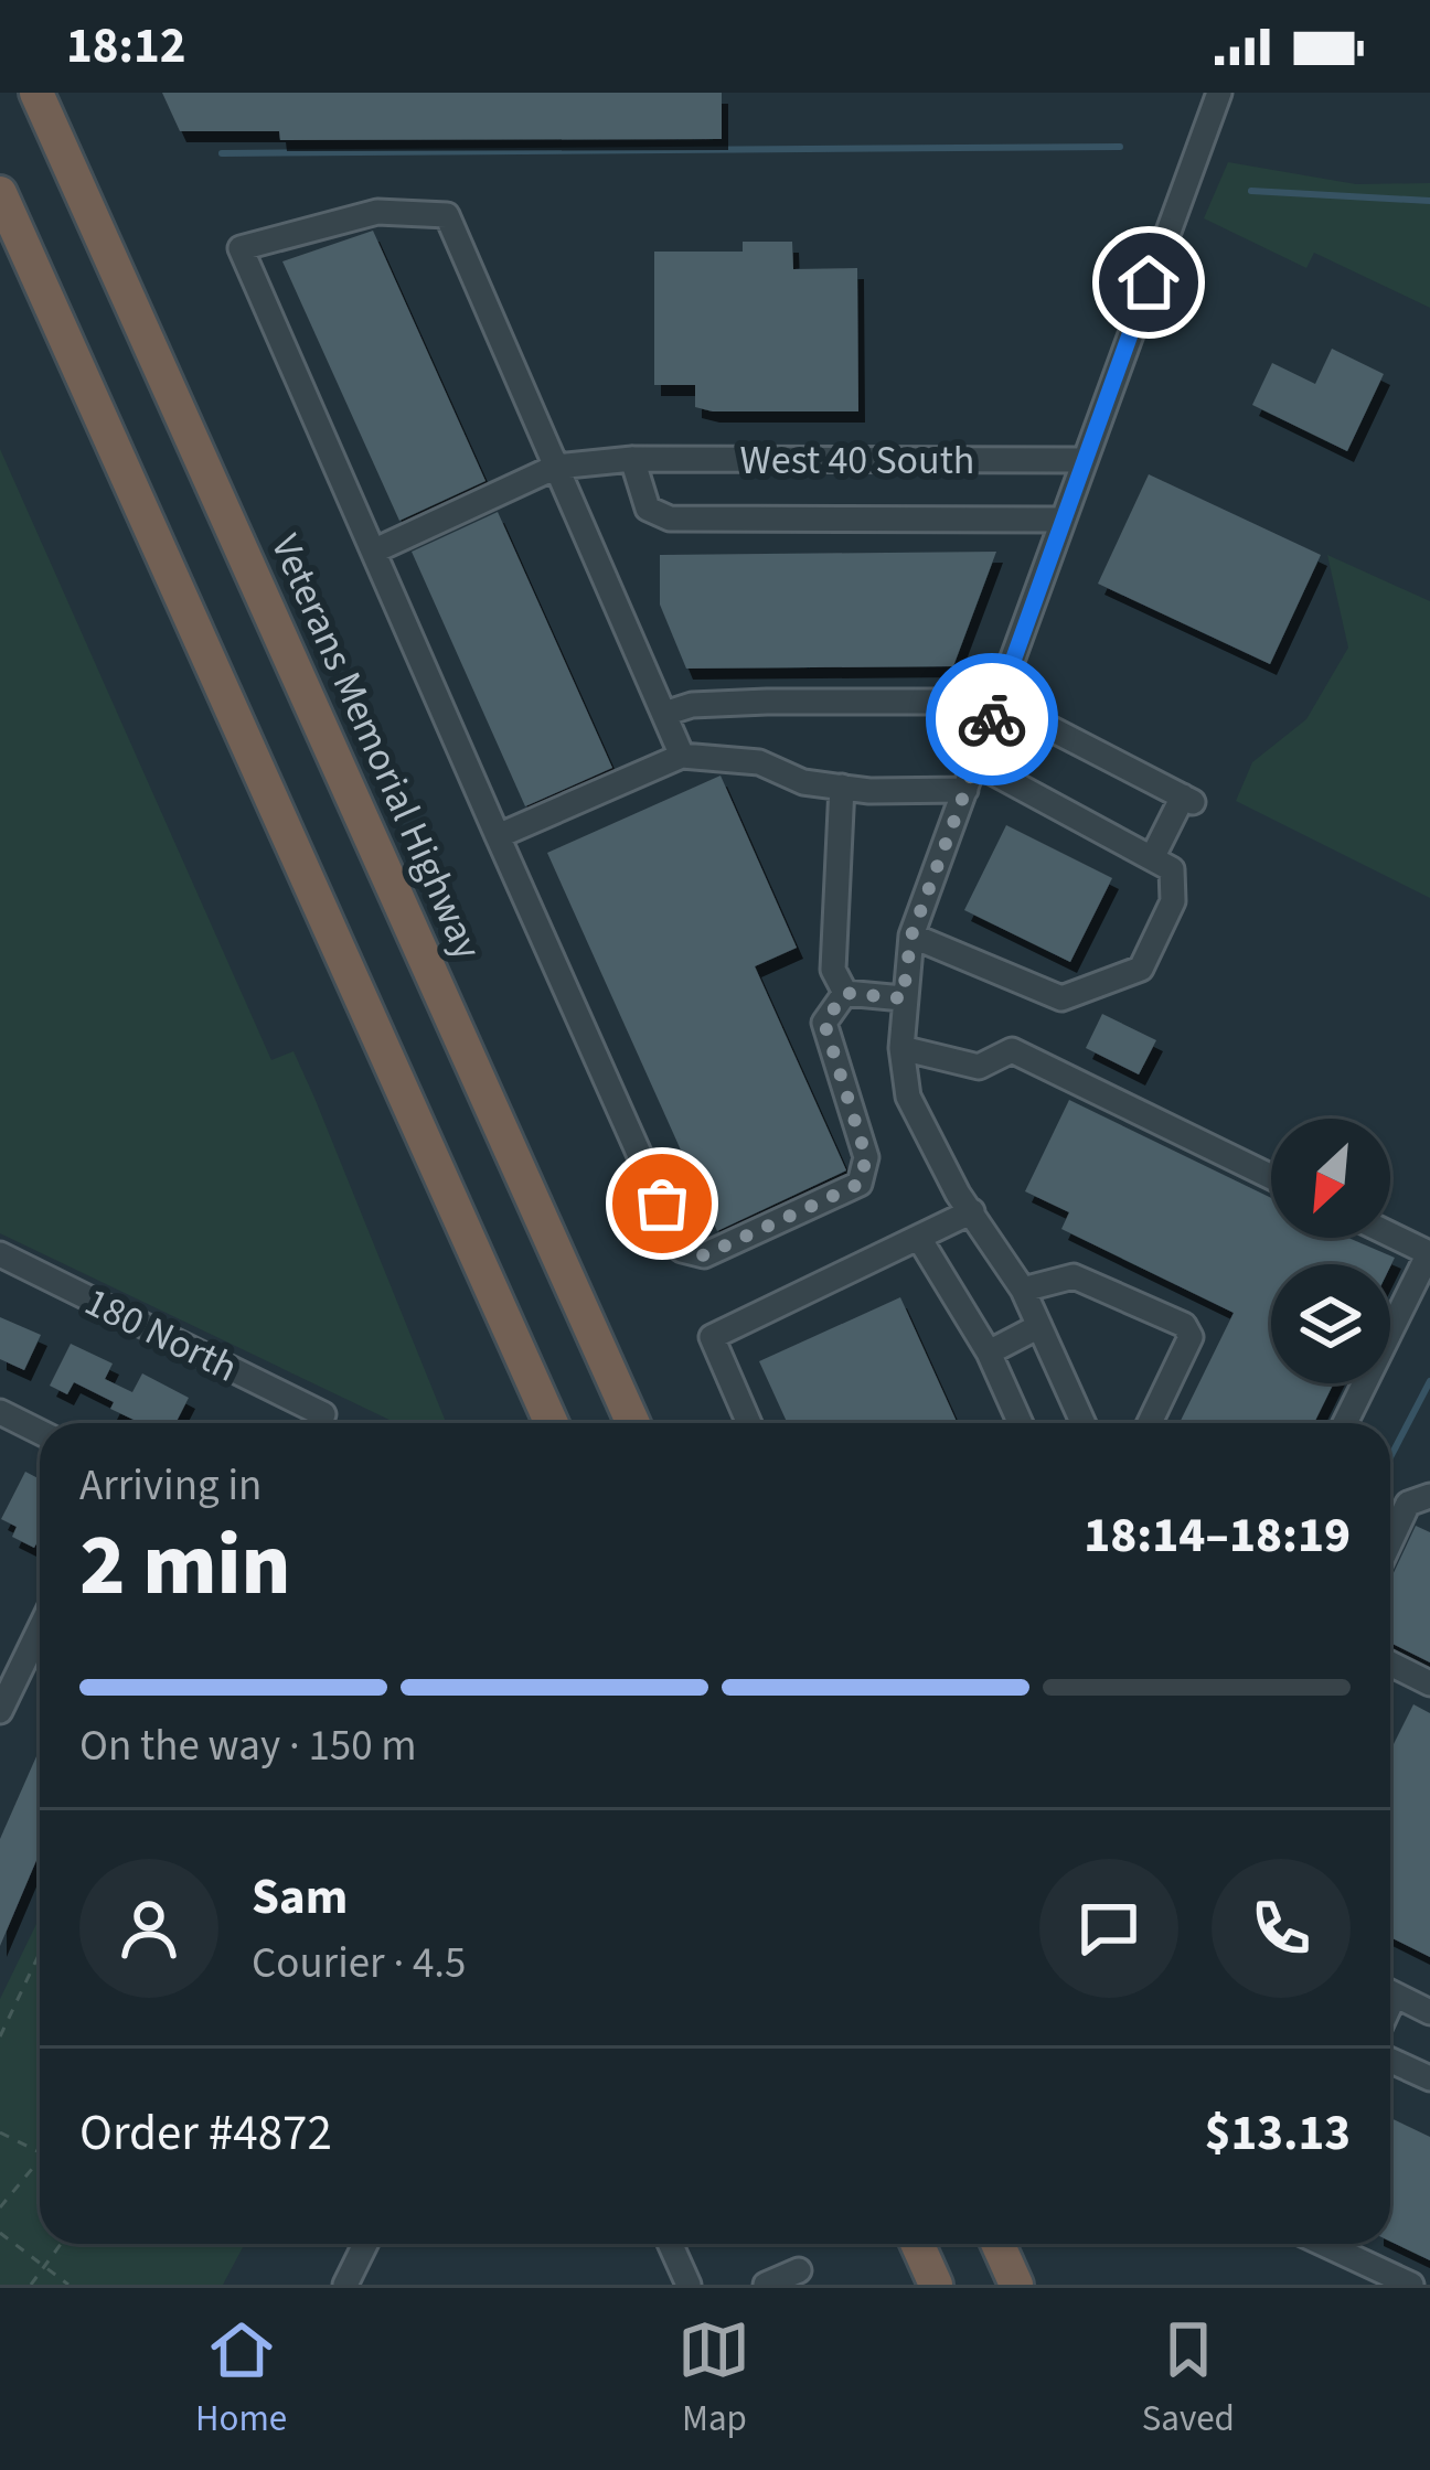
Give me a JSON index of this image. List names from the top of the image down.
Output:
{
  "streets": {
    "highway": ["Veterans Memorial Highway"],
    "street": ["West 40 South", "180 North"]
  },
  "north": "bottom left",
  "page": {
    "status": "18:12",
    "heading": ["2 min", "Arriving in", "18:14–18:19"],
    "panel": [
      "Sam",
      "Courier · 4.5",
      "Order #4872",
      "$13.13"
    ],
    "bar": "On the way · 150 m",
    "tabs": ["Home", "Map", "Saved"]
  }
}
